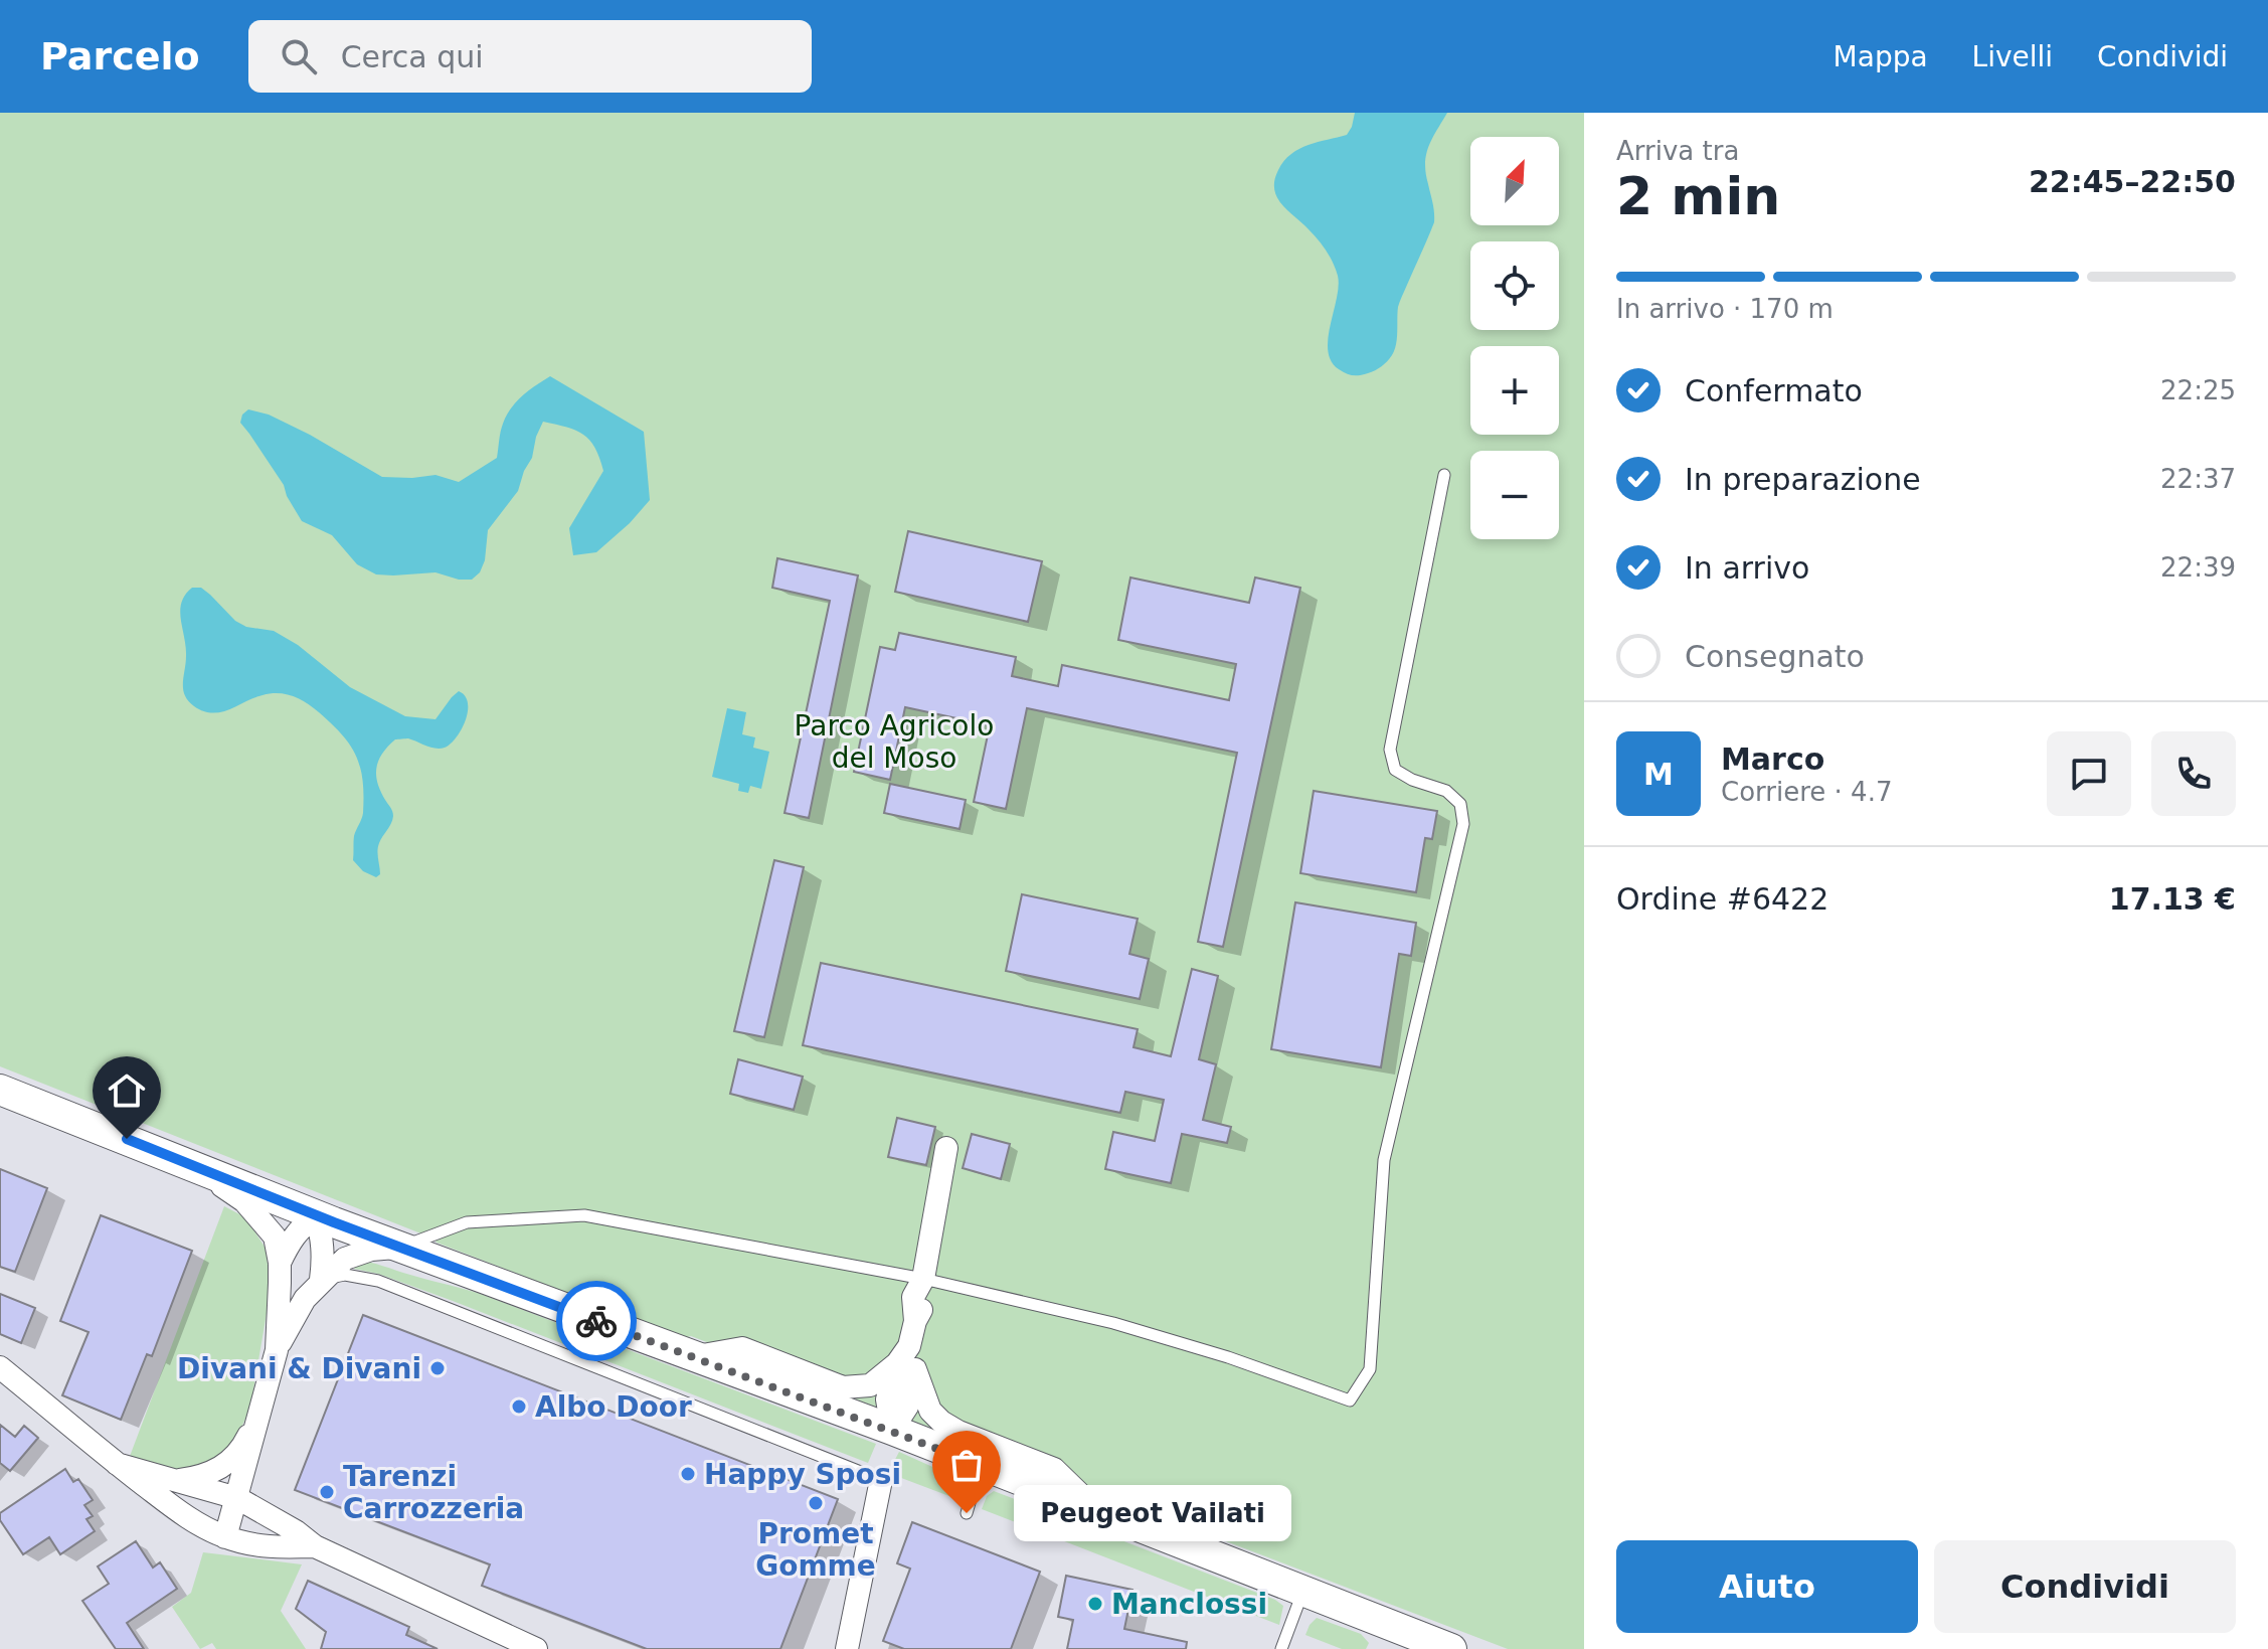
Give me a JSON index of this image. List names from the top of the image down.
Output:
{
  "parks": ["Parco Agricolo del Moso"],
  "places": [
    "Divani & Divani",
    "Albo Door",
    "Happy Sposi",
    "Tarenzi Carrozzeria",
    "Promet Gomme",
    "Peugeot Vailati",
    "Manclossi"
  ],
  "north": "top right",
  "page": {
    "header": "Parcelo",
    "search": "Cerca qui",
    "nav": ["Mappa", "Livelli", "Condividi"],
    "heading": ["2 min", "Arriva tra", "22:45–22:50"],
    "panel": [
      "Marco",
      "Corriere · 4.7",
      "Ordine #6422",
      "17.13 €"
    ],
    "map_buttons": ["+", "−"],
    "bar": "In arrivo · 170 m",
    "list": [
      ["Confermato", "22:25"],
      ["In preparazione", "22:37"],
      ["In arrivo", "22:39"],
      "Consegnato"
    ],
    "round": "M",
    "bubble": "Peugeot Vailati",
    "buttons": ["Aiuto", "Condividi"]
  }
}
